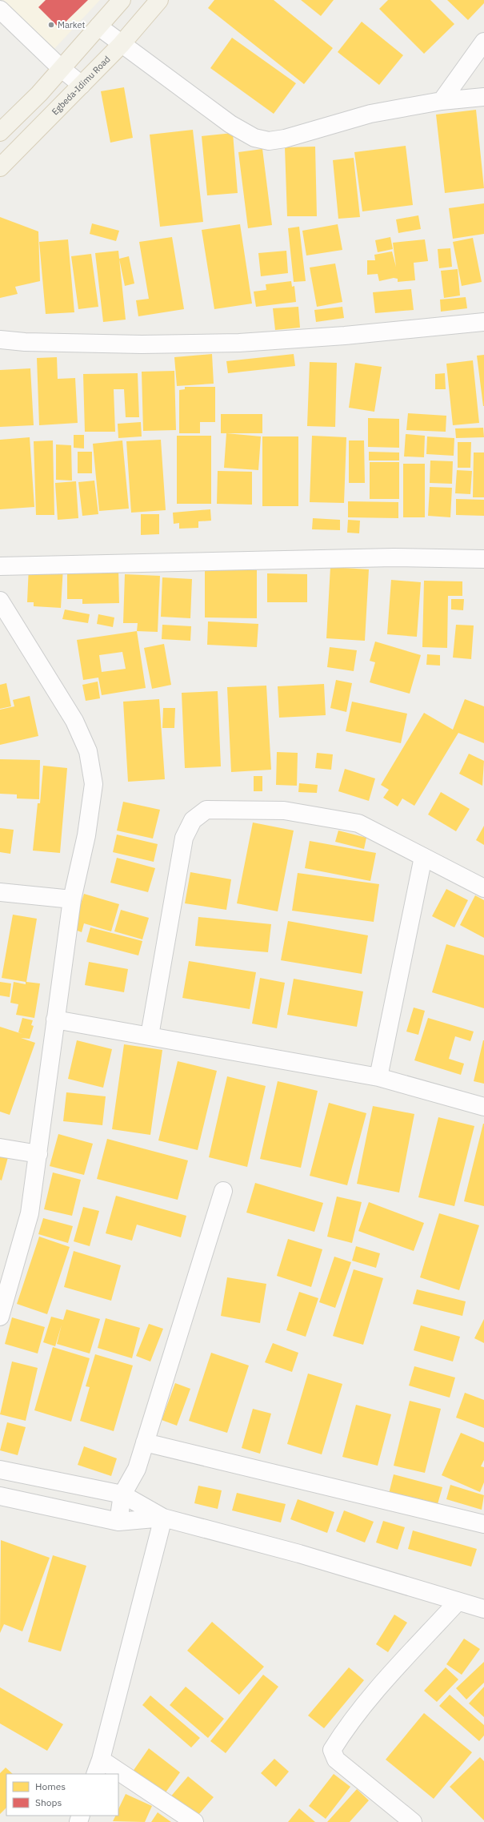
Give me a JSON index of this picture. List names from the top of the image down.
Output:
{
  "streets": {
    "main road": ["Egbeda-Idimu Road"]
  },
  "places": ["Market"],
  "legend": ["Homes", "Shops"]
}
